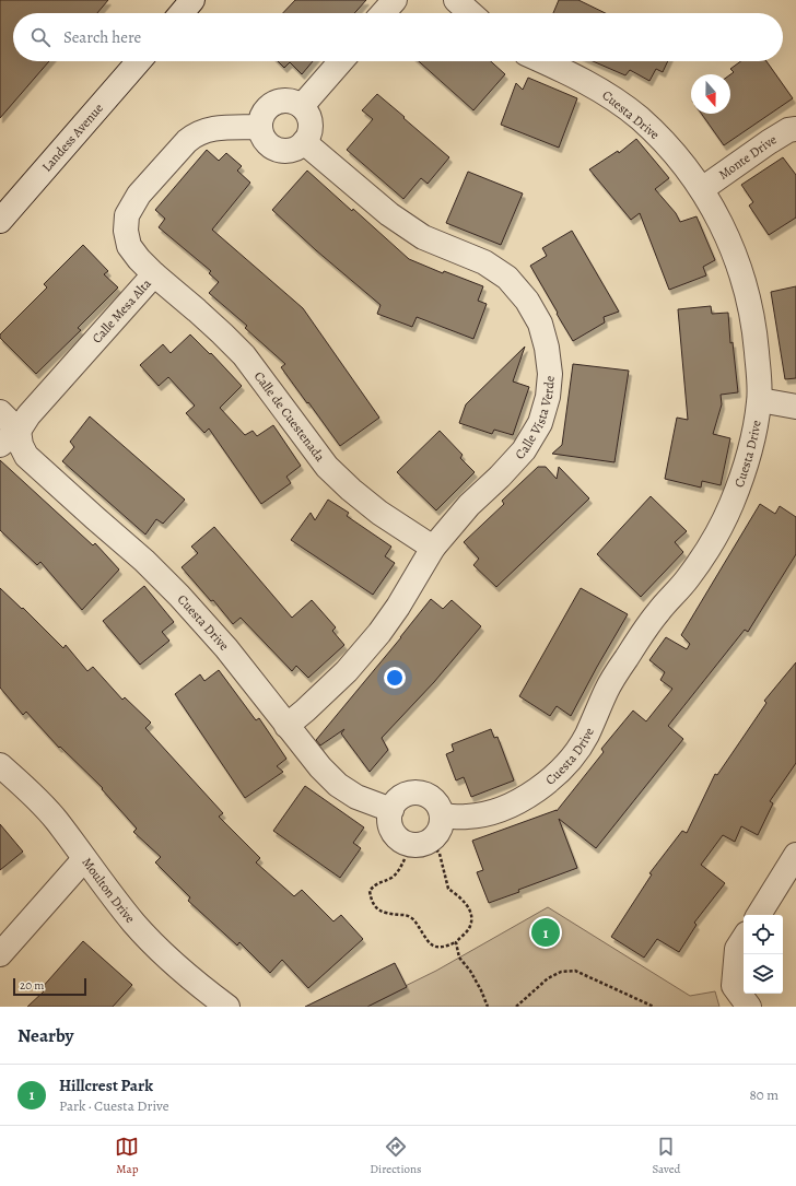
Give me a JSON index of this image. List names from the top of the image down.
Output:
{
  "streets": {
    "street": [
      "Cuesta Drive",
      "Landess Avenue",
      "Monte Drive",
      "Calle Mesa Alta",
      "Calle Vista Verde",
      "Calle de Cuestenada",
      "Moulton Drive"
    ]
  },
  "crossings": [
    ["Cuesta Drive", "Monte Drive"],
    ["Cuesta Drive", "Calle Mesa Alta"],
    ["Cuesta Drive", "Calle Vista Verde"],
    ["Calle Mesa Alta", "Calle Vista Verde"],
    ["Calle Mesa Alta", "Calle de Cuestenada"],
    ["Calle Vista Verde", "Calle de Cuestenada"]
  ],
  "scale_bar": "20 m",
  "north": "bottom",
  "page": {
    "search": "Search here",
    "pins": "1",
    "scale": "20 m",
    "heading": "Nearby",
    "list": [
      {
        "mark": "1",
        "name": "Hillcrest Park",
        "note": "Park · Cuesta Drive",
        "value": "80 m"
      }
    ],
    "nav": ["Map", "Directions", "Saved"]
  }
}
